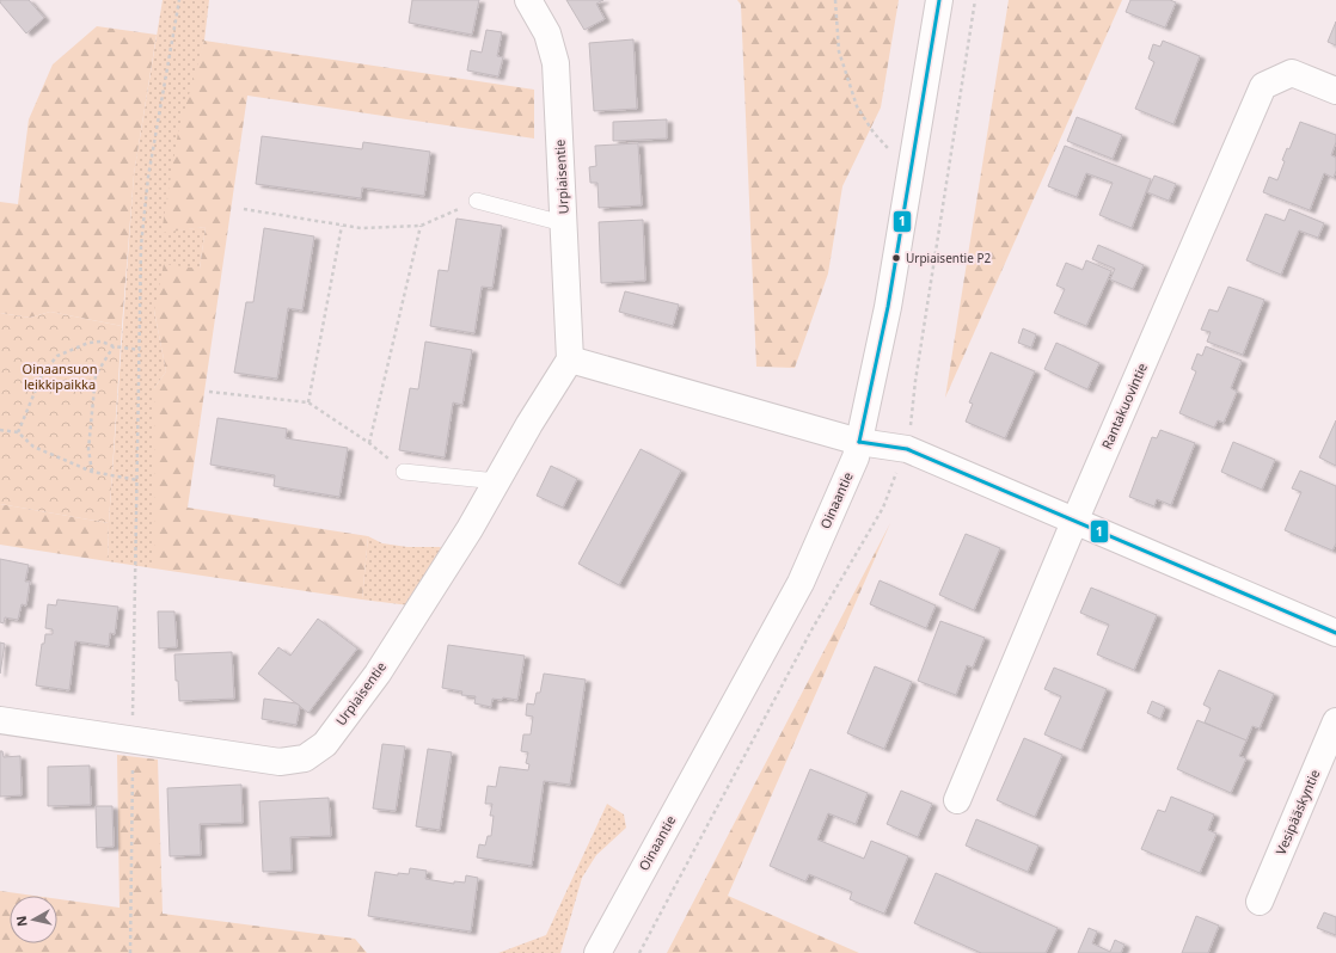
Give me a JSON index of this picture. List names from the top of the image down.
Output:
{
  "streets": {
    "street": [
      "Urpiaisentie",
      "Rantakuovintie",
      "Oinaantie",
      "Vesipääskyntie"
    ]
  },
  "parks": ["Oinaansuon leikkipaikka"],
  "places": ["Urpiaisentie P2"],
  "lines": ["transit line 1"],
  "north": "left"
}
